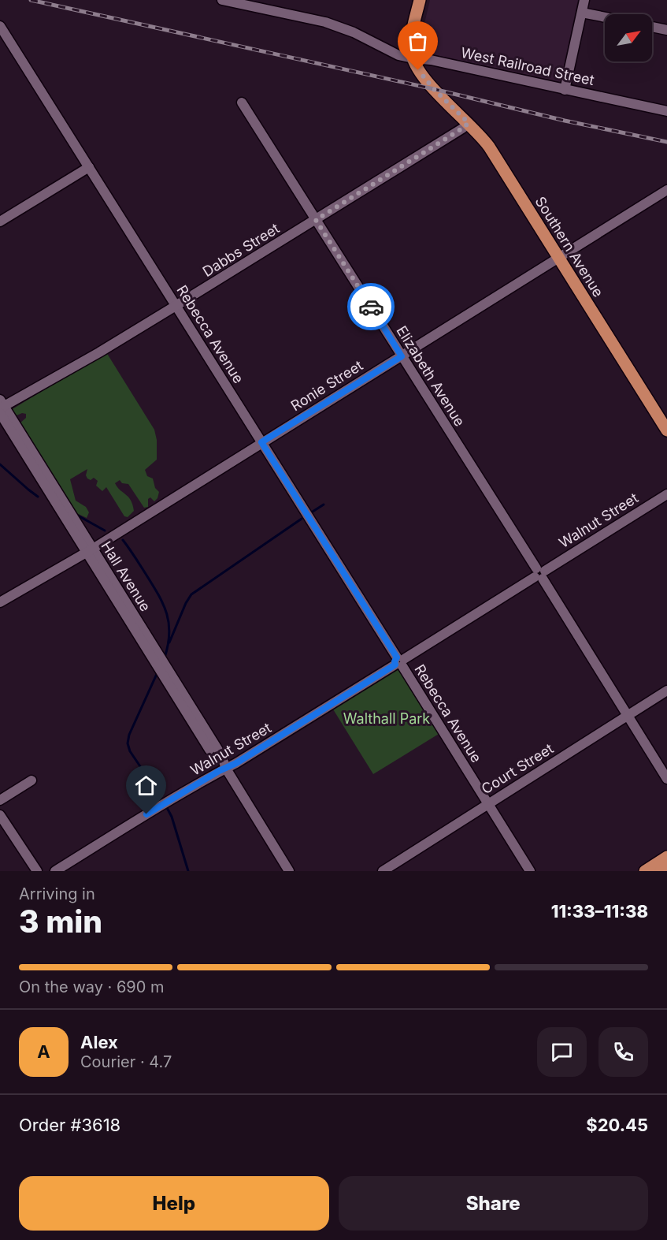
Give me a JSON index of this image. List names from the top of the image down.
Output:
{
  "streets": {
    "main road": ["Southern Avenue"],
    "street": [
      "West Railroad Street",
      "Dabbs Street",
      "Rebecca Avenue",
      "Elizabeth Avenue",
      "Ronie Street",
      "Walnut Street",
      "Hall Avenue",
      "Court Street"
    ]
  },
  "crossings": [
    ["West Railroad Street", "Southern Avenue"],
    ["Southern Avenue", "Dabbs Street"],
    ["Southern Avenue", "Ronie Street"],
    ["Dabbs Street", "Rebecca Avenue"],
    ["Dabbs Street", "Elizabeth Avenue"],
    ["Dabbs Street", "Hall Avenue"],
    ["Rebecca Avenue", "Ronie Street"],
    ["Rebecca Avenue", "Walnut Street"],
    ["Rebecca Avenue", "Court Street"],
    ["Elizabeth Avenue", "Ronie Street"],
    ["Elizabeth Avenue", "Walnut Street"],
    ["Elizabeth Avenue", "Court Street"],
    ["Ronie Street", "Hall Avenue"],
    ["Walnut Street", "Hall Avenue"]
  ],
  "parks": ["Walthall Park"],
  "north": "top right",
  "page": {
    "heading": ["3 min", "Arriving in", "11:33–11:38"],
    "panel": [
      "Alex",
      "Courier · 4.7",
      "Order #3618",
      "$20.45"
    ],
    "bar": "On the way · 690 m",
    "round": "A",
    "buttons": ["Help", "Share"]
  }
}
